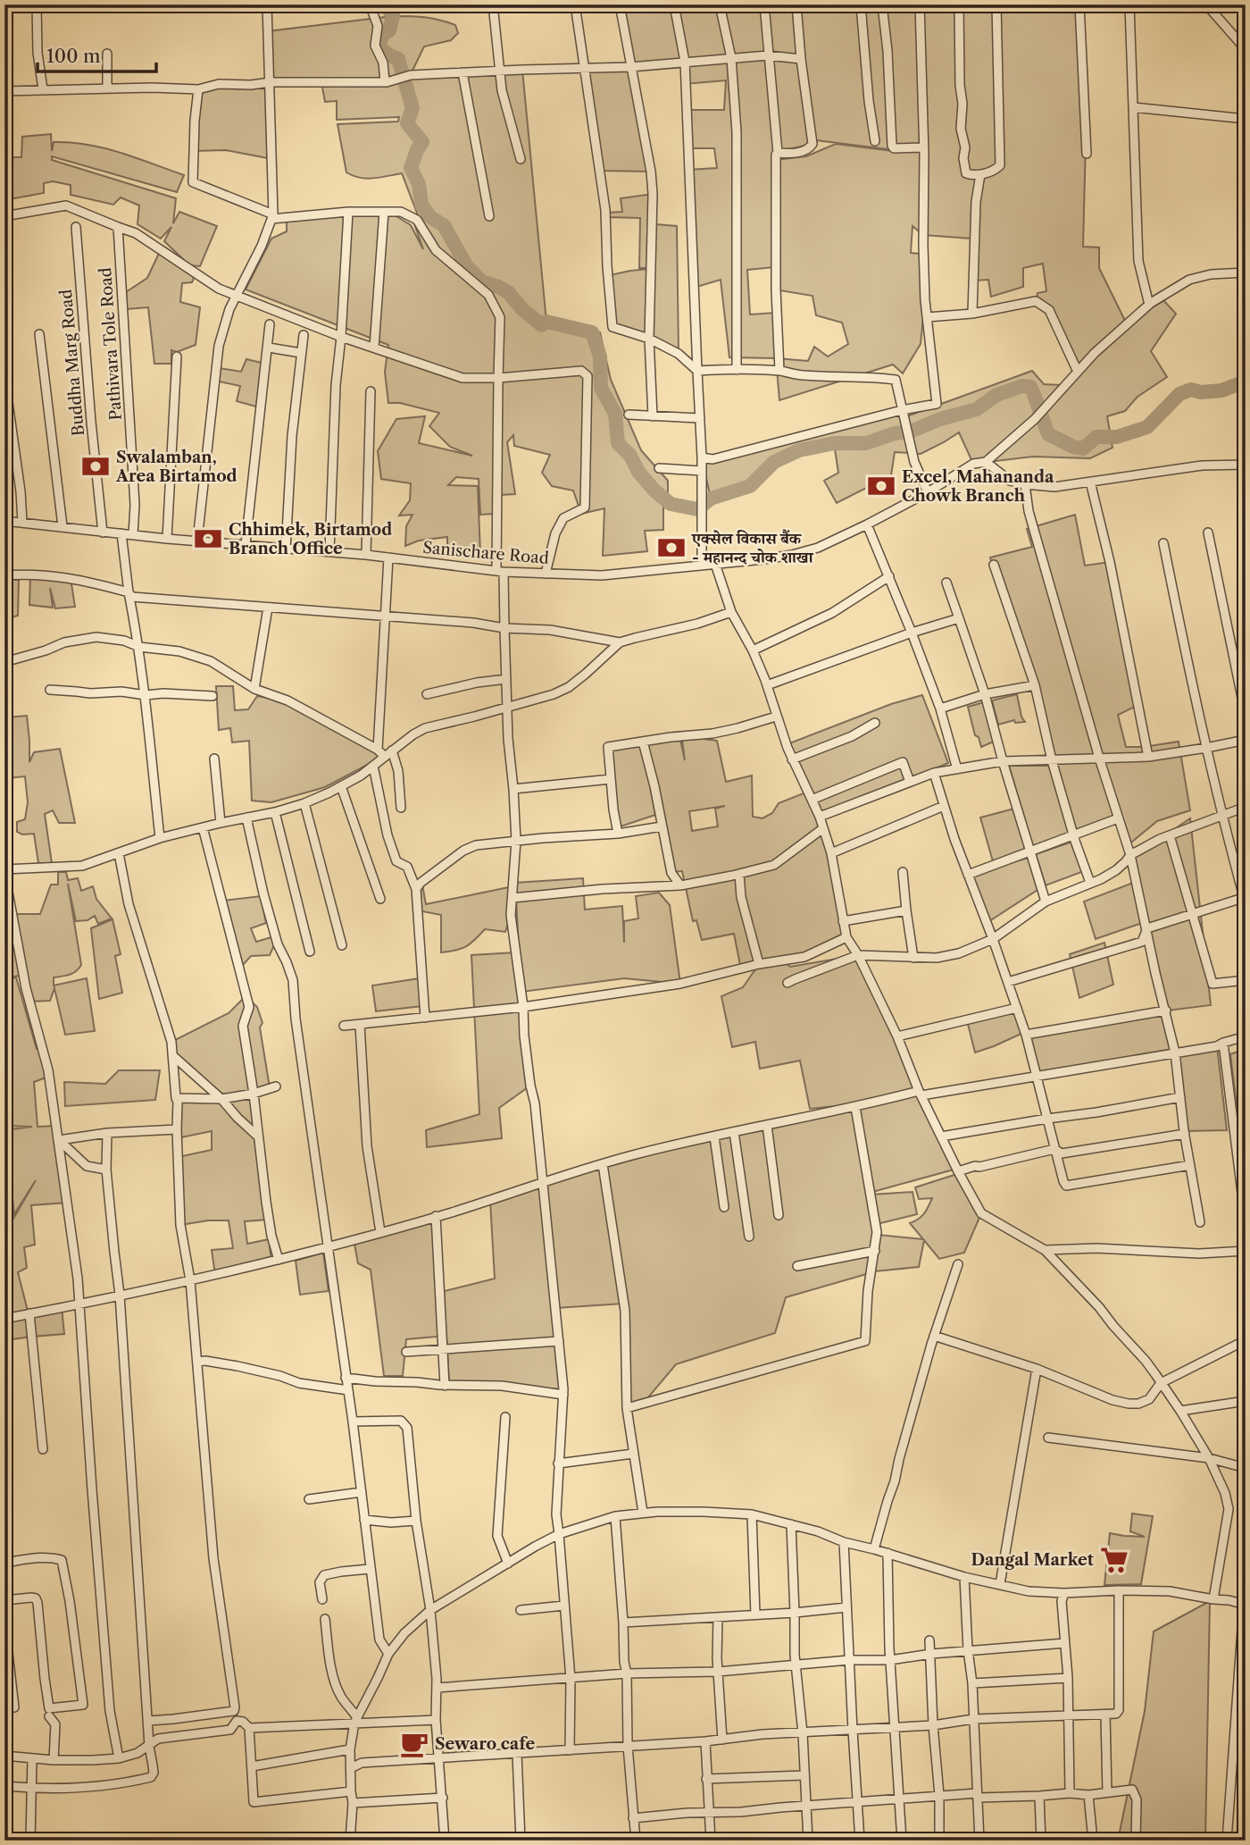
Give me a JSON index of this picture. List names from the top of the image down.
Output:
{
  "streets": {
    "street": ["Pathivara Tole Road", "Buddha Marg Road", "Sanischare Road"]
  },
  "crossings": [
    ["Pathivara Tole Road", "Sanischare Road"],
    ["Buddha Marg Road", "Sanischare Road"]
  ],
  "places": {
    "bank": [
      "Swalamban, Area Birtamod",
      "Excel, Mahananda Chowk Branch",
      "Chhimek, Birtamod Branch Office",
      "एक्सेल विकास बैंक - महानन्द चोक शाखा"
    ],
    "supermarket": ["Dangal Market"],
    "cafe": ["Sewaro cafe"]
  },
  "scale_bar": "100 m"
}
